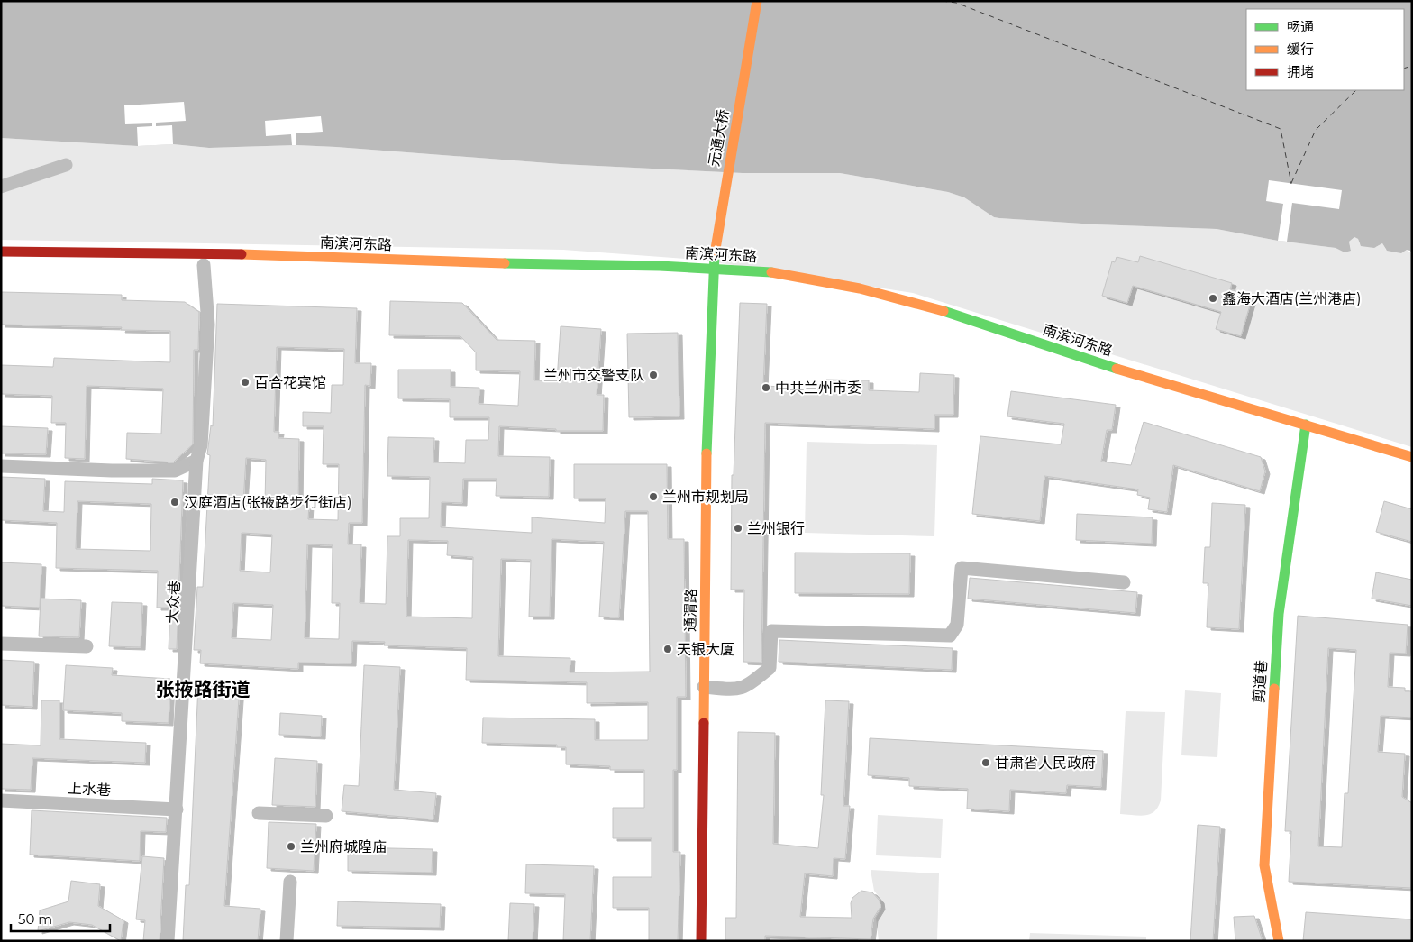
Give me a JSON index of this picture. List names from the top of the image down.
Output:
{
  "streets": {
    "main road": [
      "元通大桥",
      "南滨河东路",
      "通渭路",
      "剪道巷"
    ],
    "street": ["大众巷", "上水巷"]
  },
  "crossings": [
    ["元通大桥", "南滨河东路"],
    ["元通大桥", "通渭路"],
    ["南滨河东路", "通渭路"],
    ["南滨河东路", "剪道巷"],
    ["大众巷", "上水巷"]
  ],
  "districts": ["张掖路街道"],
  "places": [
    "鑫海大酒店(兰州港店)",
    "兰州市交警支队",
    "百合花宾馆",
    "中共兰州市委",
    "兰州市规划局",
    "汉庭酒店(张掖路步行街店)",
    "兰州银行",
    "天银大厦",
    "甘肃省人民政府",
    "兰州府城隍庙"
  ],
  "legend": ["畅通", "缓行", "拥堵"],
  "scale_bar": "50 m"
}
